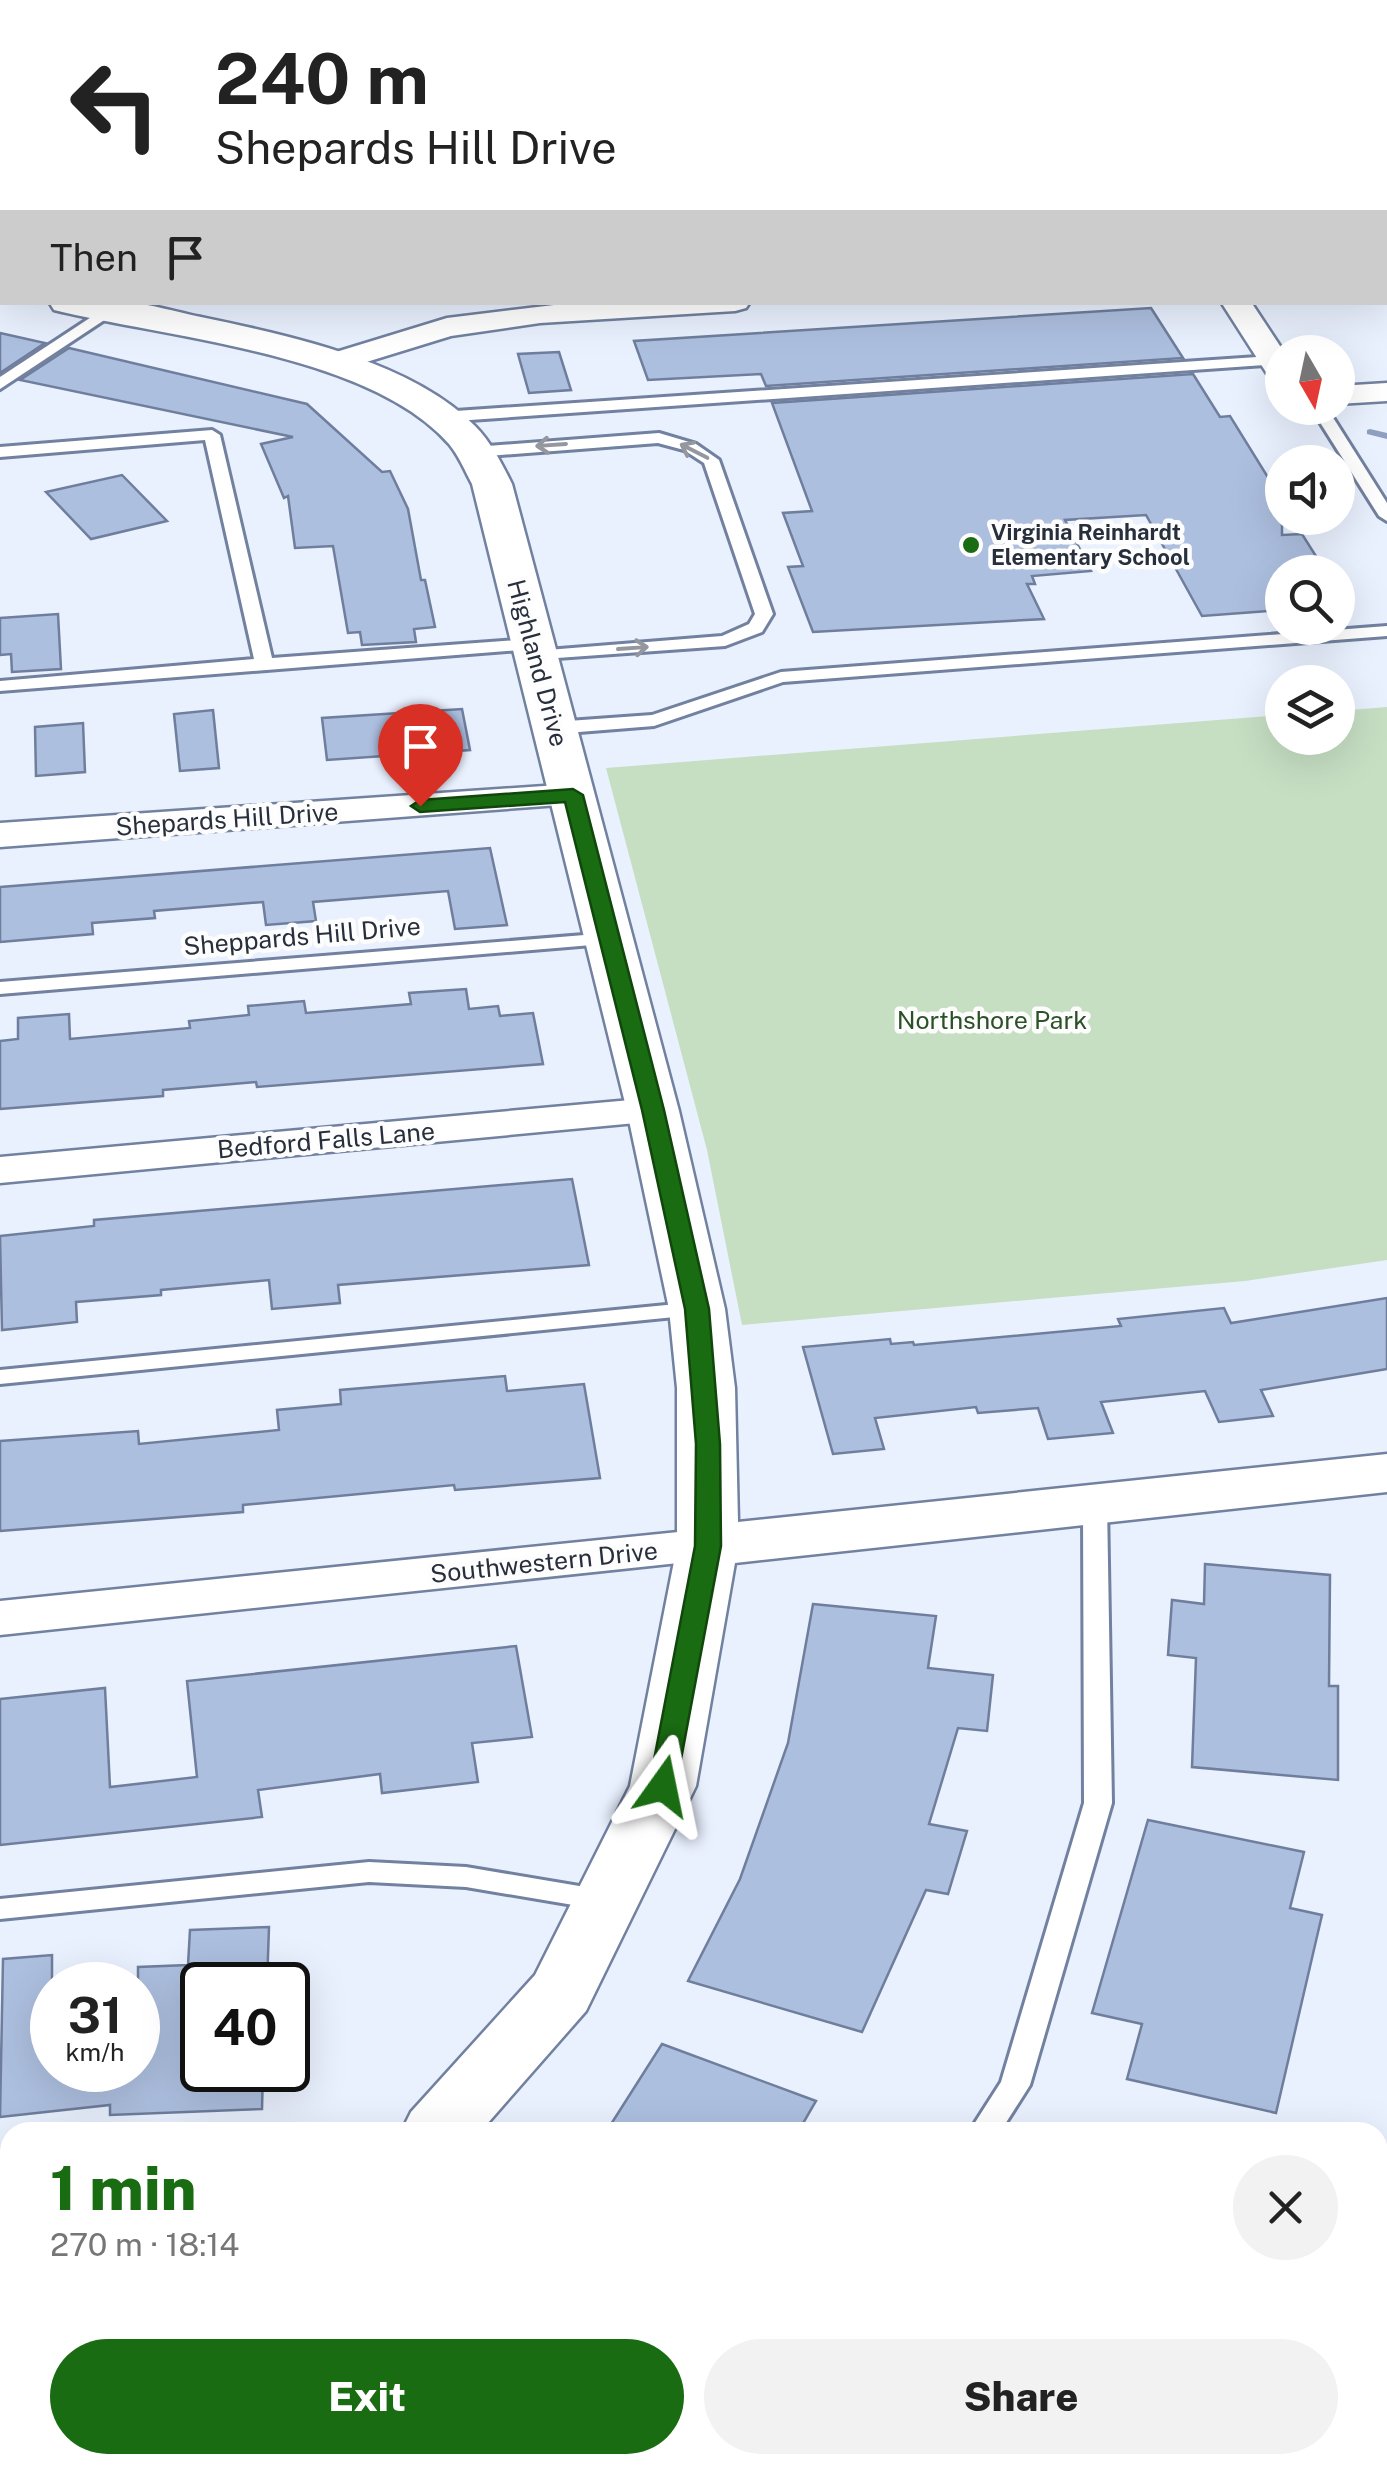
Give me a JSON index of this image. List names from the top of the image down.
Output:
{
  "streets": {
    "street": [
      "Highland Drive",
      "Shepards Hill Drive",
      "Bedford Falls Lane",
      "Southwestern Drive"
    ],
    "lane": ["Sheppards Hill Drive"]
  },
  "crossings": [
    ["Highland Drive", "Shepards Hill Drive"],
    ["Highland Drive", "Sheppards Hill Drive"],
    ["Highland Drive", "Bedford Falls Lane"],
    ["Highland Drive", "Southwestern Drive"]
  ],
  "parks": ["Northshore Park"],
  "places": ["Virginia Reinhardt Elementary School"],
  "north": "bottom",
  "page": {
    "turn": ["240 m", "Shepards Hill Drive"],
    "then": "Then",
    "speed": "31 km/h",
    "limit": "40",
    "heading": ["1 min", "270 m · 18:14"],
    "buttons": ["Exit", "Share"]
  }
}
